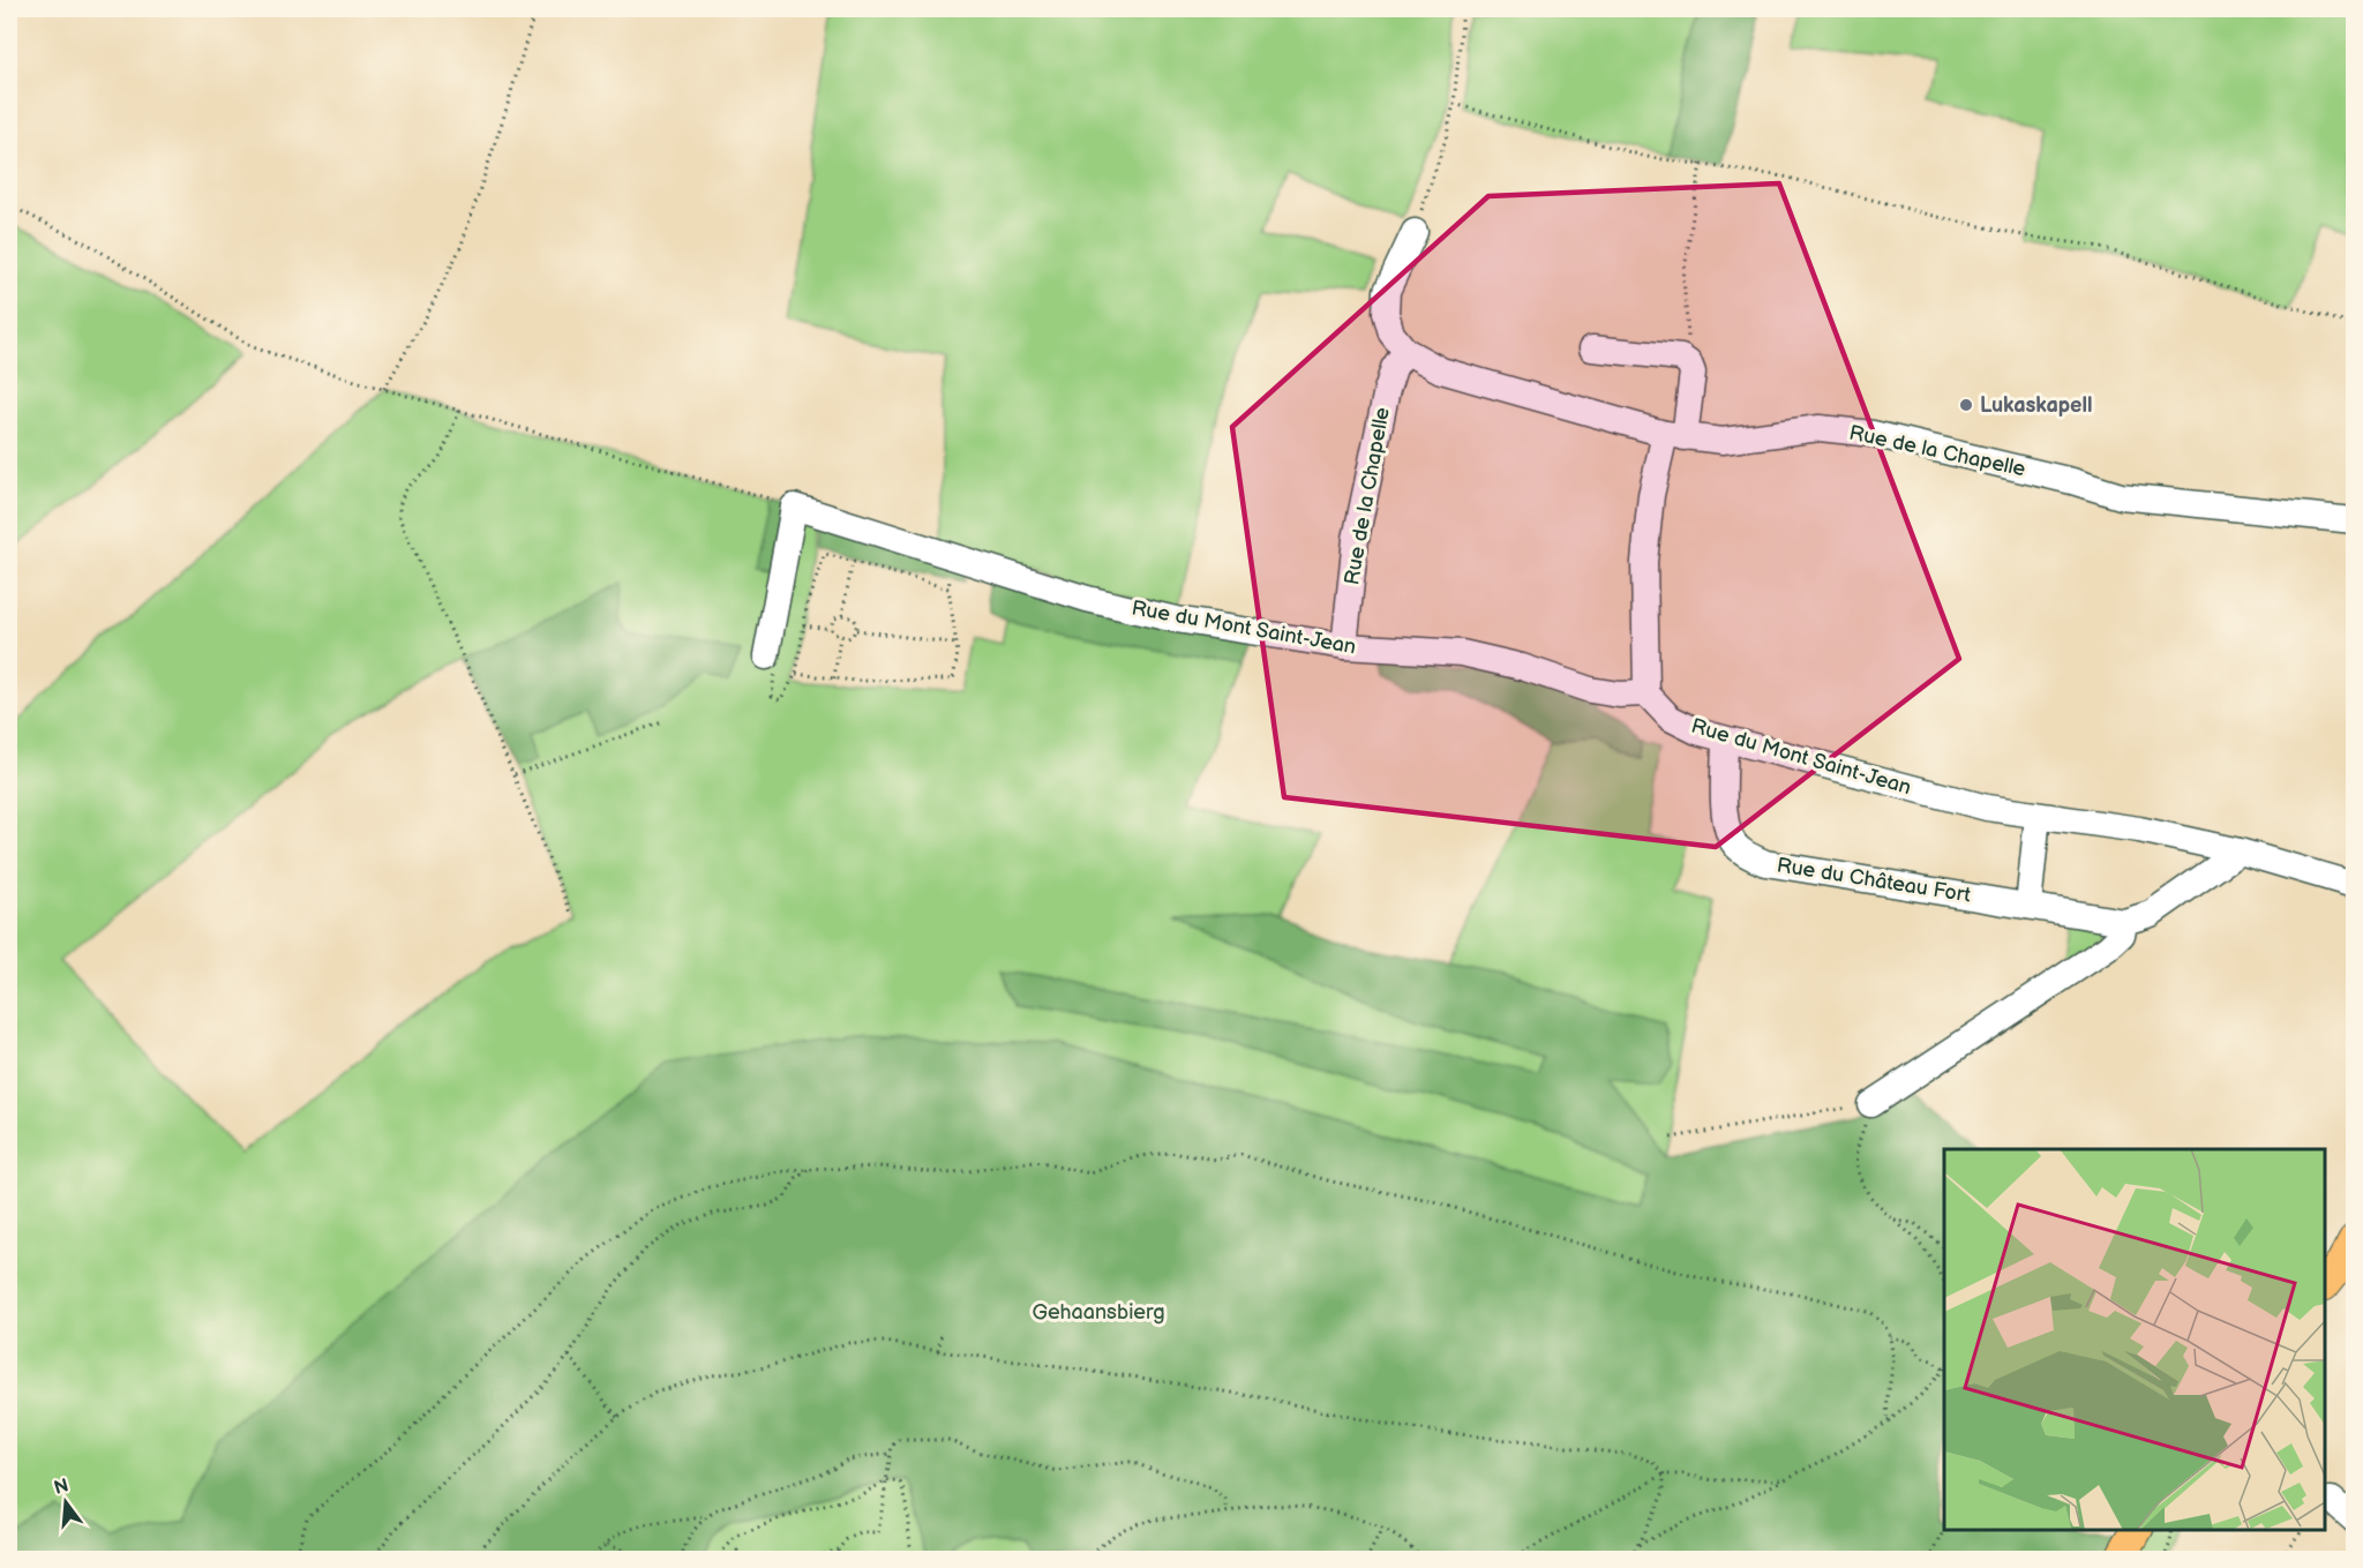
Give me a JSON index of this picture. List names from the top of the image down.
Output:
{
  "streets": {
    "street": ["Rue de la Chapelle", "Rue du Mont Saint-Jean", "Rue du Château Fort"]
  },
  "crossings": [
    ["Rue de la Chapelle", "Rue du Mont Saint-Jean"],
    ["Rue du Mont Saint-Jean", "Rue du Château Fort"]
  ],
  "parks": ["Gehaansbierg"],
  "places": ["Lukaskapell"],
  "north": "top"
}
